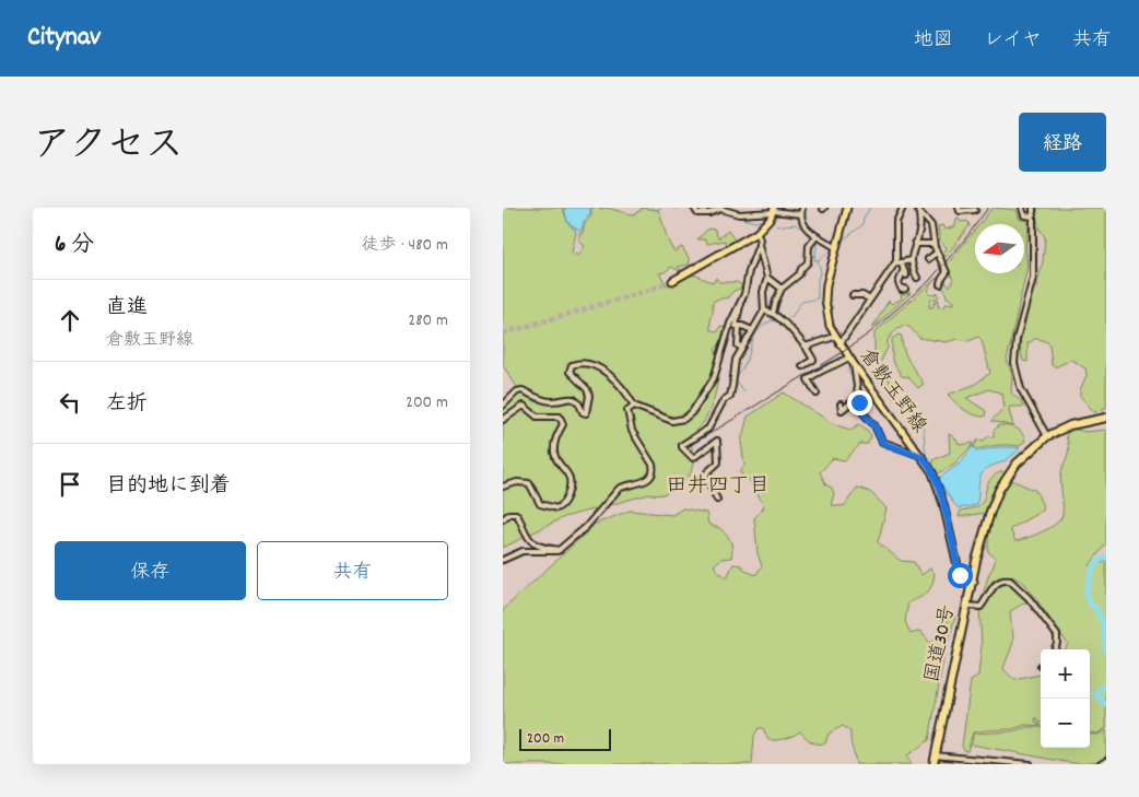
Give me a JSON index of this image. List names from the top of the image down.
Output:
{
  "streets": {
    "highway": ["国道30号"],
    "main road": ["倉敷玉野線"]
  },
  "crossings": [
    ["倉敷玉野線", "国道30号"]
  ],
  "districts": ["田井四丁目"],
  "scale_bar": "200 m",
  "north": "left",
  "page": {
    "header": "Citynav",
    "nav": ["地図", "レイヤ", "共有"],
    "title": "アクセス",
    "buttons": [
      "経路",
      ["保存", "共有"]
    ],
    "heading": ["6 分", "徒歩 · 480 m"],
    "list": [
      ["直進", "倉敷玉野線", "280 m"],
      ["左折", "200 m"],
      "目的地に到着"
    ],
    "map_buttons": ["+", "−"],
    "scale": "200 m"
  }
}
